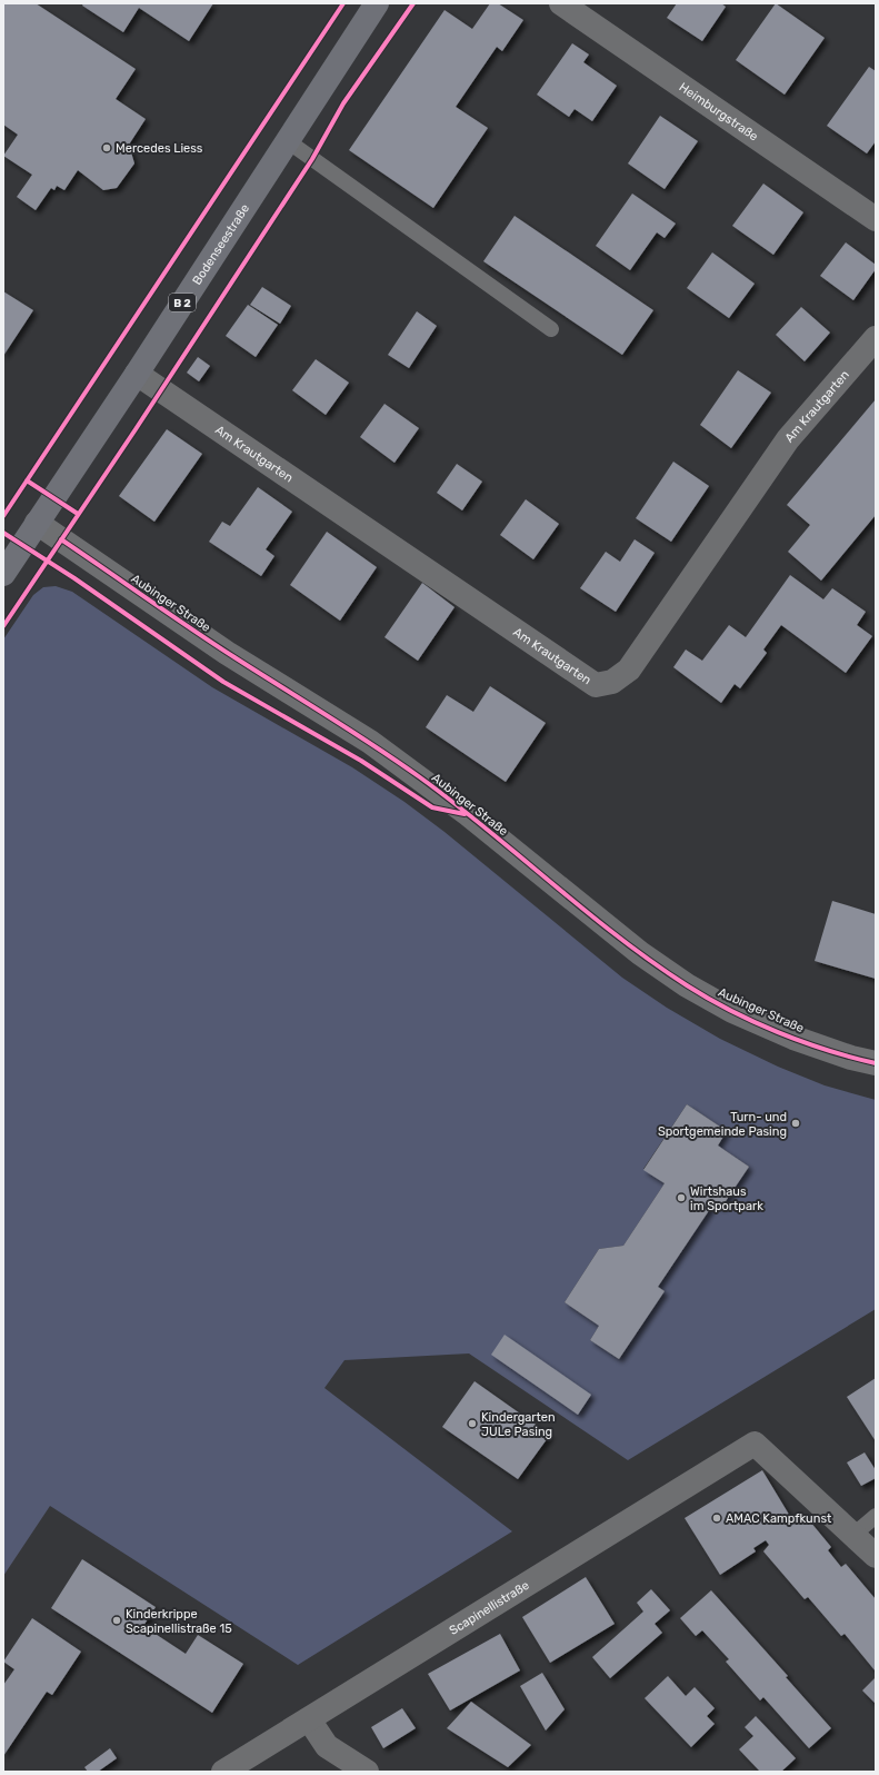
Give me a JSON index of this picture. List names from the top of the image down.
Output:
{
  "streets": {
    "main road": ["Bodenseestraße", "B 2"],
    "street": [
      "Heimburgstraße",
      "Am Krautgarten",
      "Aubinger Straße",
      "Scapinellistraße"
    ]
  },
  "crossings": [
    ["Bodenseestraße", "Am Krautgarten"],
    ["Bodenseestraße", "Aubinger Straße"]
  ],
  "places": [
    "Mercedes Liess",
    "Turn- und Sportgemeinde Pasing",
    "Wirtshaus im Sportpark",
    "Kindergarten JULe Pasing",
    "AMAC Kampfkunst",
    "Kinderkrippe Scapinellistraße 15"
  ]
}
